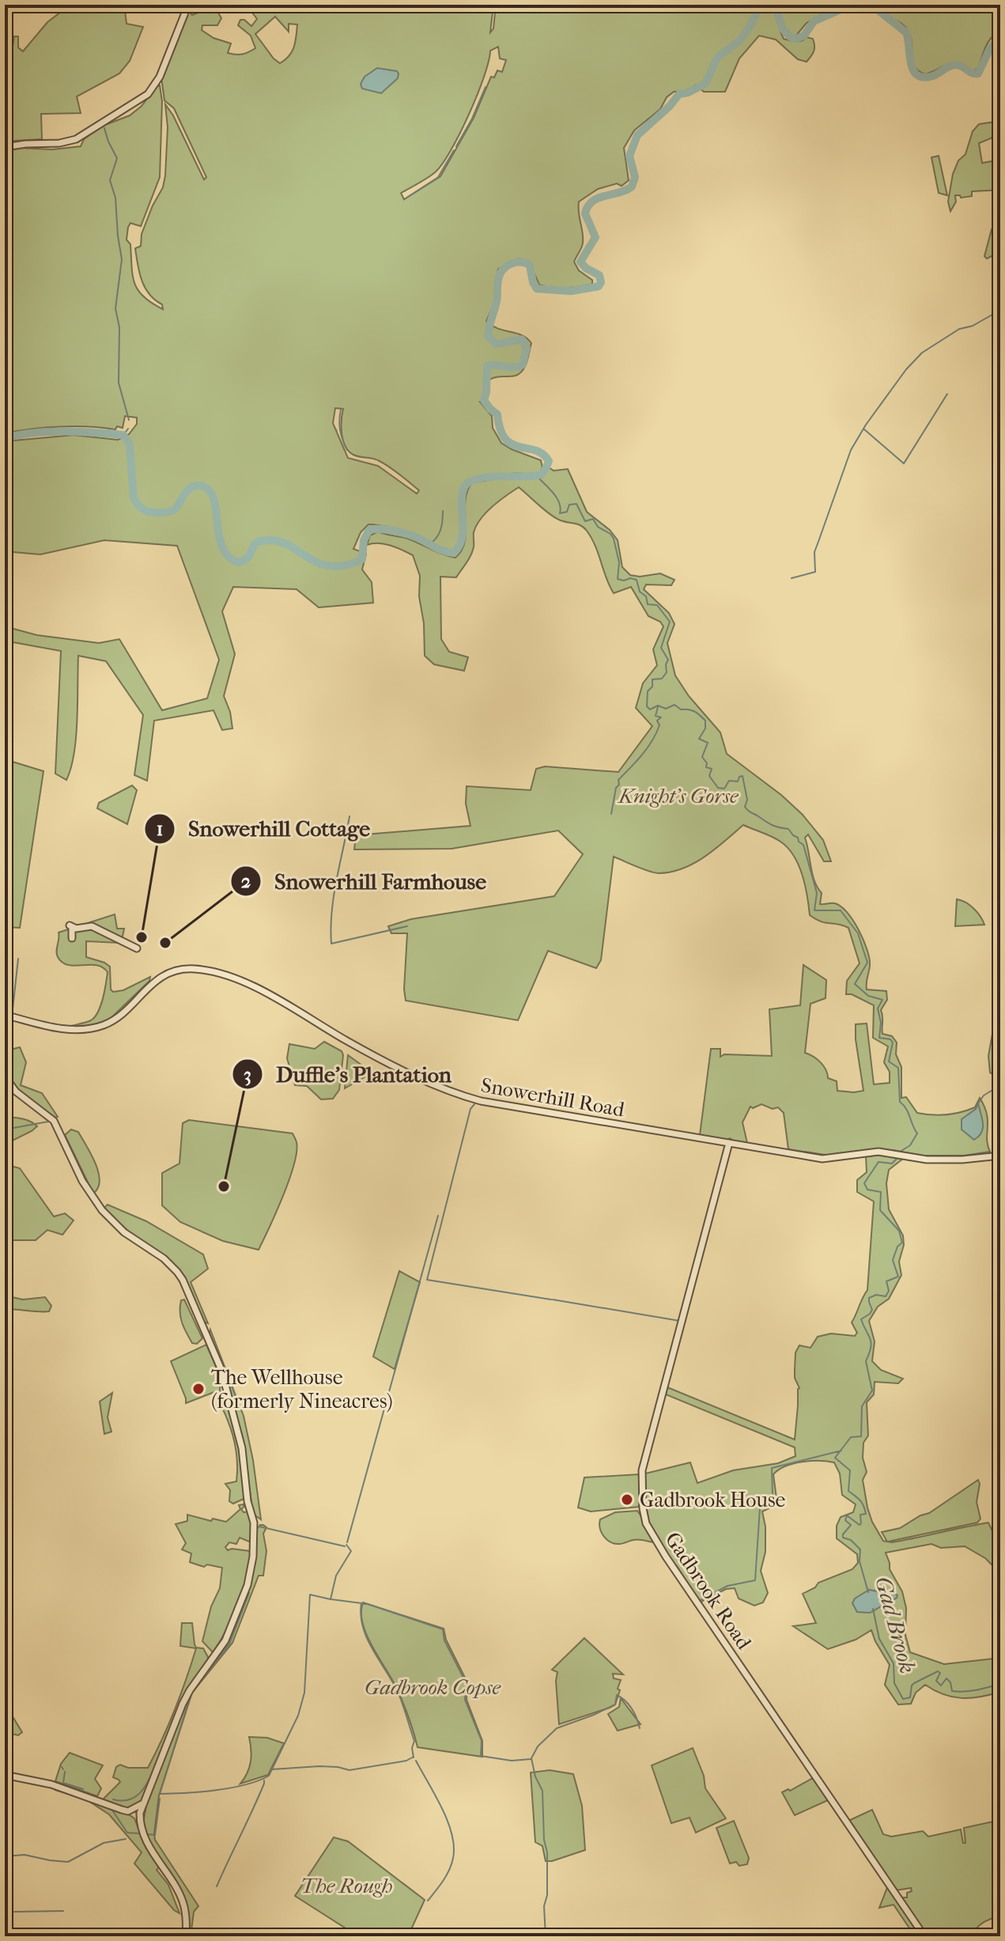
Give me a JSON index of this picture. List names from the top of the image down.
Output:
{
  "streets": {
    "street": ["Snowerhill Road", "Gadbrook Road"]
  },
  "crossings": [
    ["Snowerhill Road", "Gadbrook Road"]
  ],
  "water": ["Gad Brook"],
  "parks": ["Knight's Gorse", "Gadbrook Copse", "The Rough"],
  "places": [
    "Snowerhill Cottage",
    "Snowerhill Farmhouse",
    "Duffle's Plantation",
    "The Wellhouse (formerly Nineacres)",
    "Gadbrook House"
  ]
}
